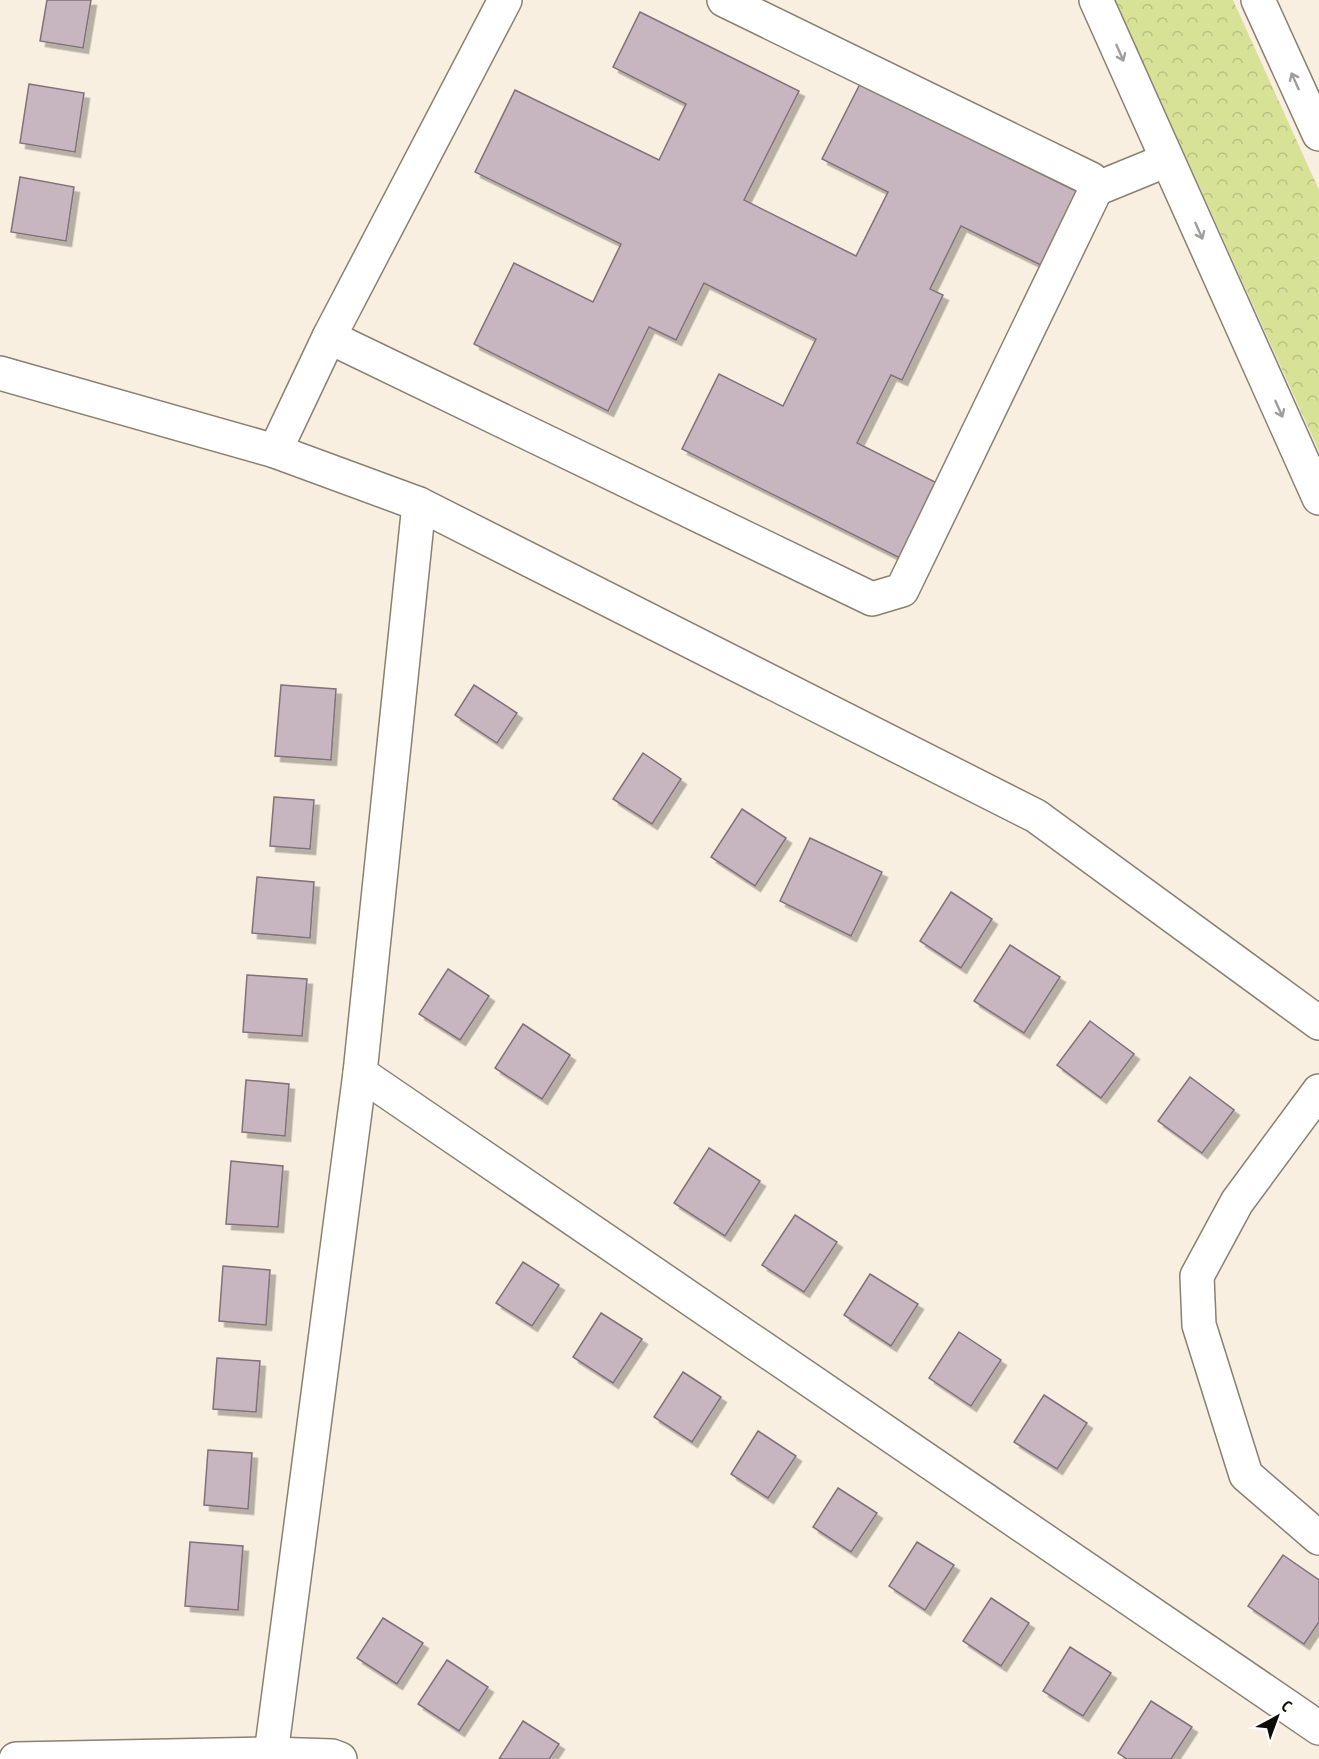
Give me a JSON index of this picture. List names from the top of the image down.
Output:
{
  "north": "top right"
}
